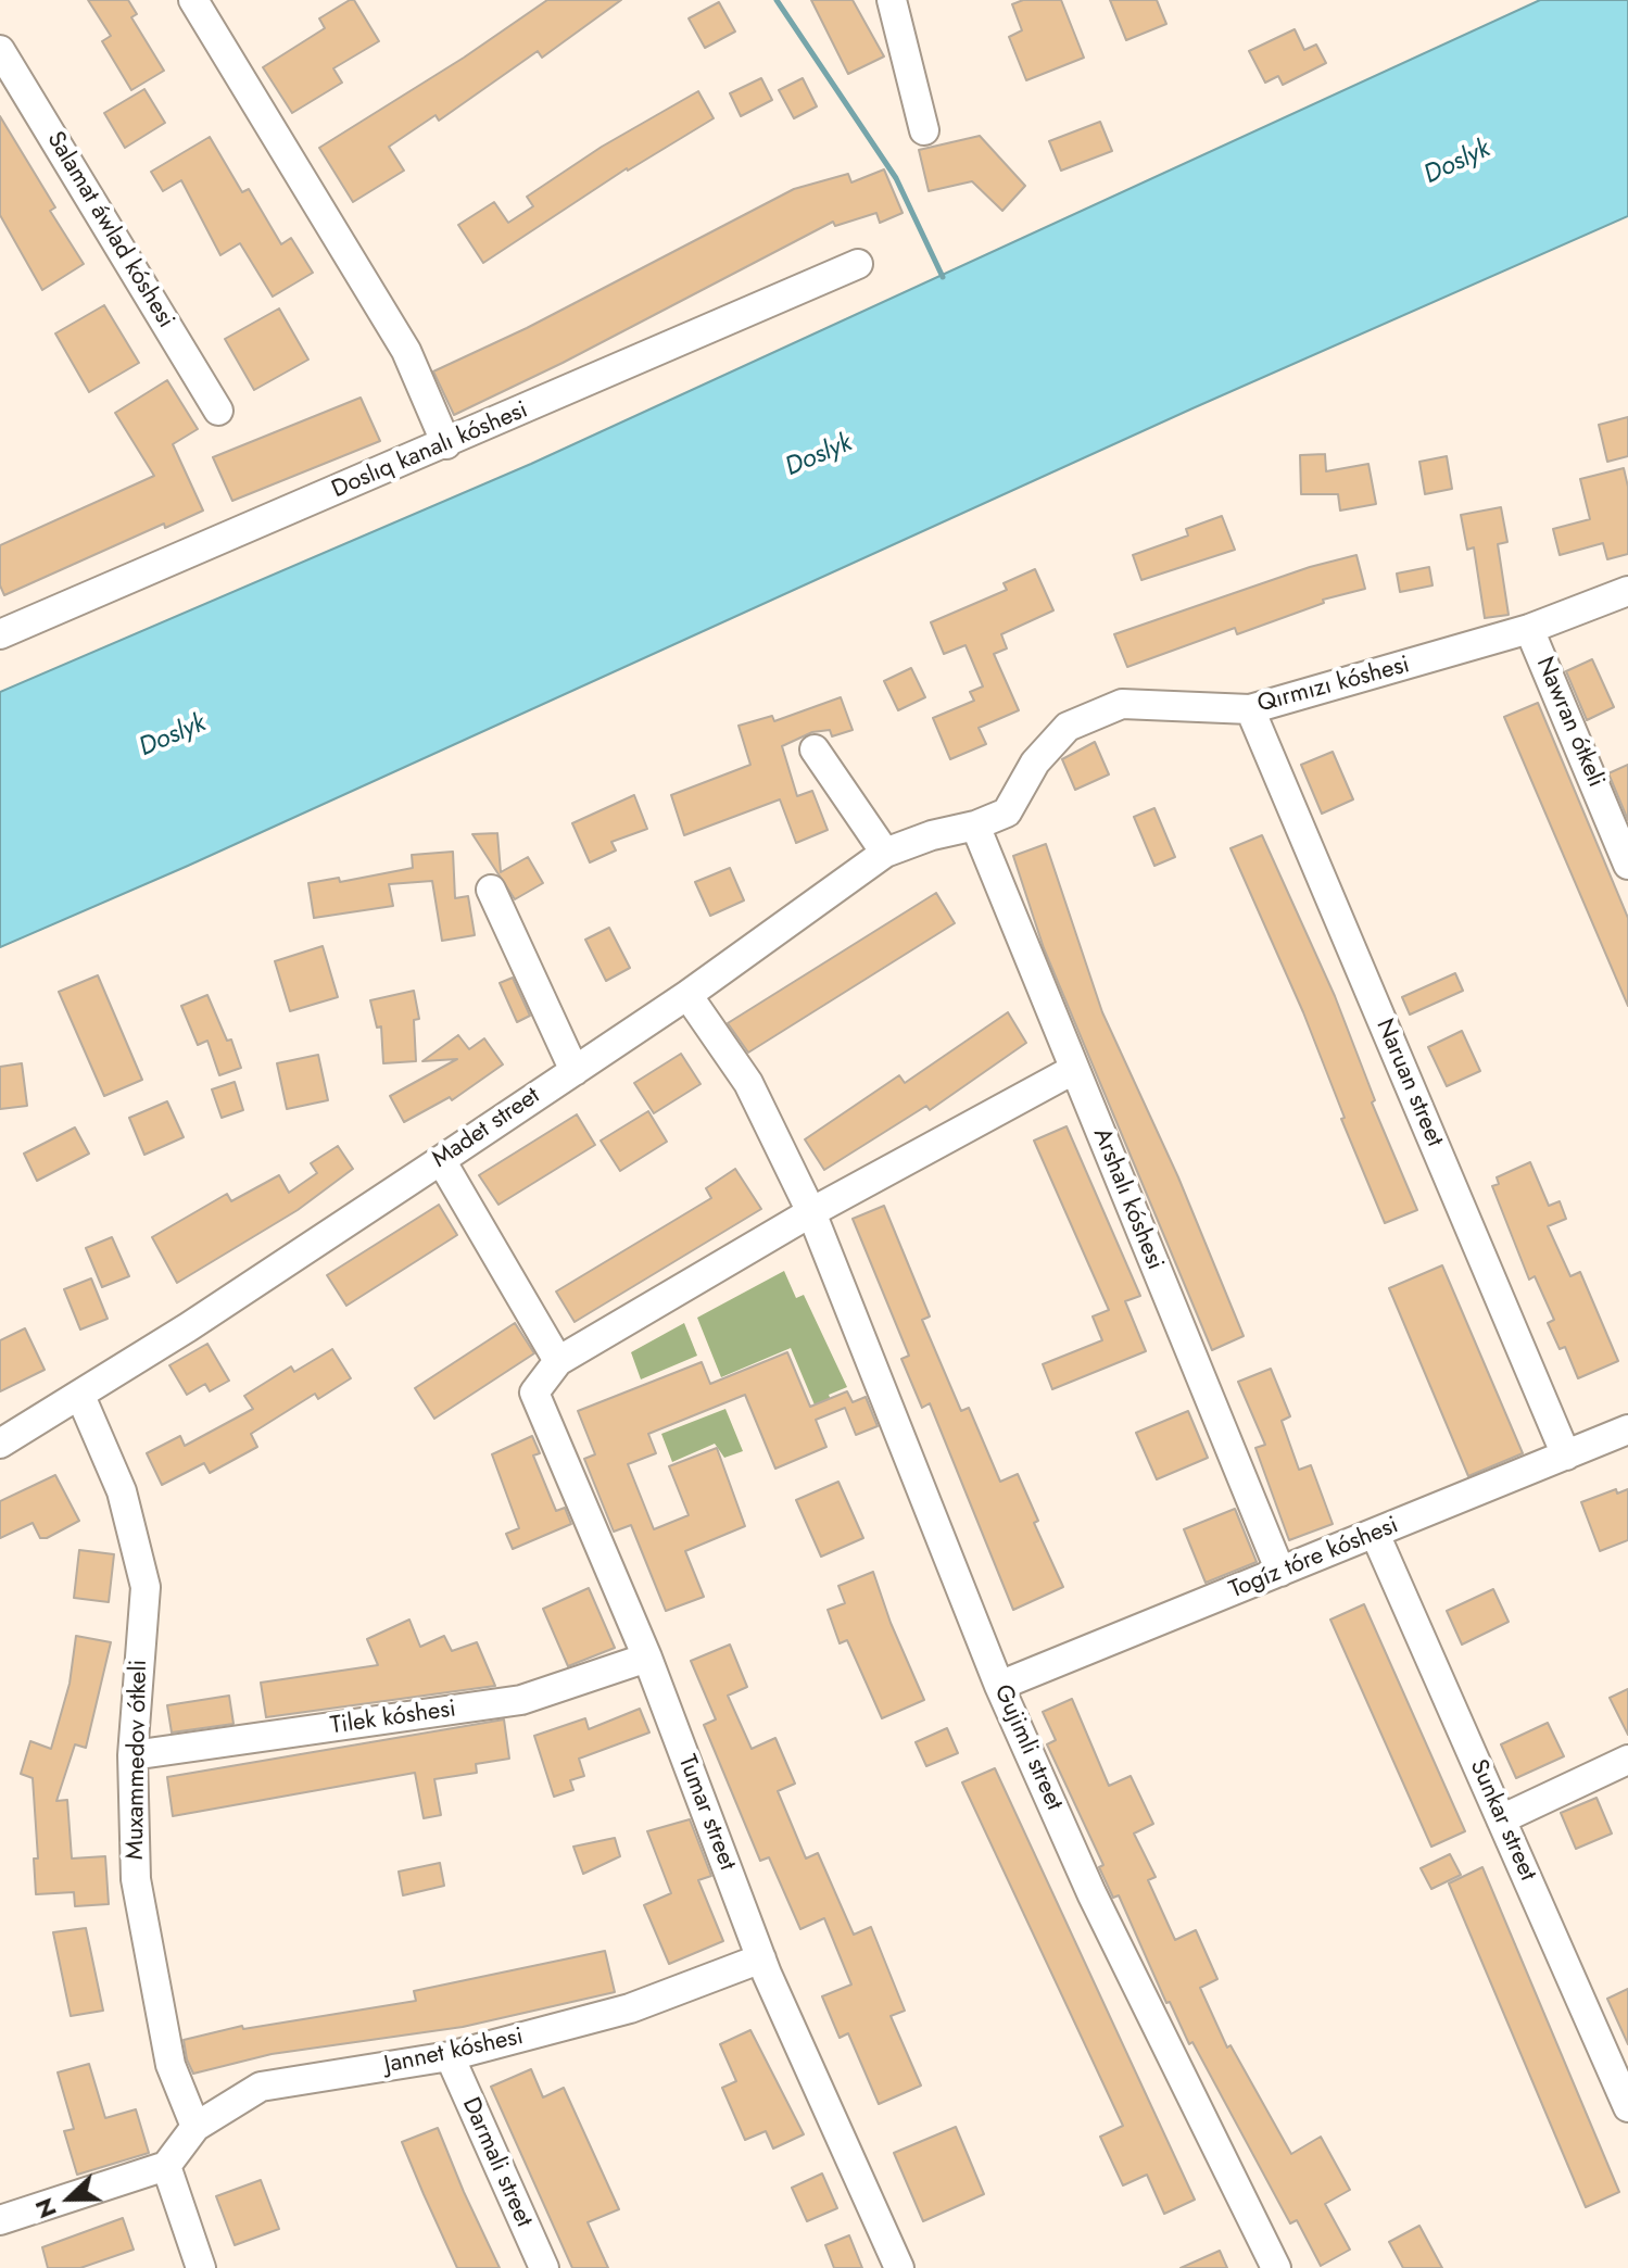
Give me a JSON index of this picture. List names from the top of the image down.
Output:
{
  "streets": {
    "street": [
      "Salamat áwlad kóshesi",
      "Doslıq kanalı kóshesi",
      "Qırmızı kóshesi",
      "Nawran ótkeli",
      "Naruan street",
      "Madet street",
      "Arshalı kóshesi",
      "Toǵız tóre kóshesi",
      "Tilek kóshesi",
      "Gujimli street",
      "Muxammedov ótkeli",
      "Tumar street",
      "Sunkar street",
      "Jannet kóshesi",
      "Darmali street"
    ]
  },
  "crossings": [
    ["Qırmızı kóshesi", "Nawran ótkeli"],
    ["Qırmızı kóshesi", "Naruan street"],
    ["Qırmızı kóshesi", "Madet street"],
    ["Qırmızı kóshesi", "Arshalı kóshesi"],
    ["Naruan street", "Toǵız tóre kóshesi"],
    ["Madet street", "Arshalı kóshesi"],
    ["Madet street", "Gujimli street"],
    ["Madet street", "Muxammedov ótkeli"],
    ["Arshalı kóshesi", "Toǵız tóre kóshesi"],
    ["Toǵız tóre kóshesi", "Gujimli street"],
    ["Toǵız tóre kóshesi", "Sunkar street"],
    ["Tilek kóshesi", "Muxammedov ótkeli"],
    ["Tilek kóshesi", "Tumar street"],
    ["Gujimli street", "Tumar street"],
    ["Muxammedov ótkeli", "Jannet kóshesi"],
    ["Tumar street", "Jannet kóshesi"],
    ["Jannet kóshesi", "Darmali street"]
  ],
  "water": ["Doslyk"],
  "north": "left"
}
